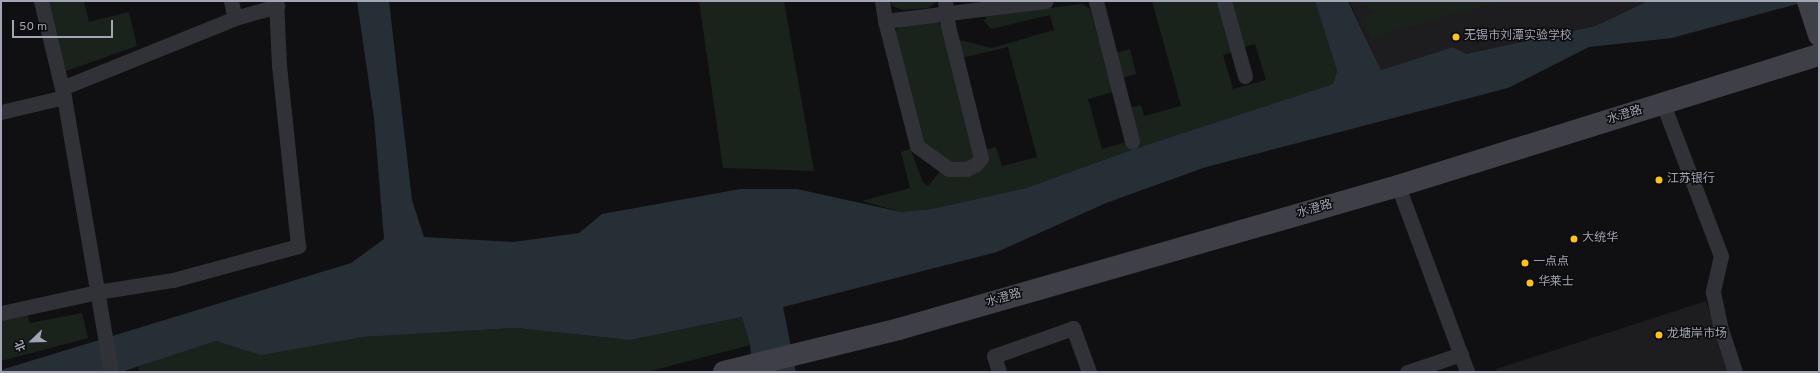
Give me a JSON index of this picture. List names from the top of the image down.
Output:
{
  "streets": {
    "street": ["水澄路"]
  },
  "places": [
    "无锡市刘潭实验学校",
    "江苏银行",
    "大统华",
    "一点点",
    "华莱士",
    "龙塘岸市场"
  ],
  "scale_bar": "50 m",
  "north": "bottom left"
}
